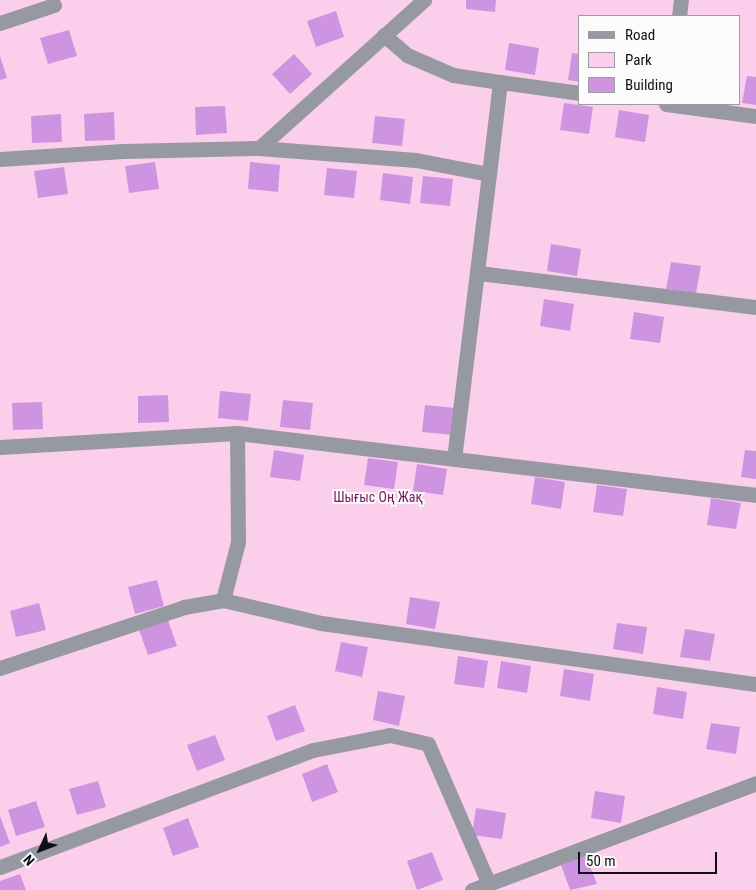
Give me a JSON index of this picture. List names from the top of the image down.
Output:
{
  "parks": ["Шығыс Оң Жақ"],
  "legend": ["Road", "Park", "Building"],
  "scale_bar": "50 m",
  "north": "bottom left"
}
